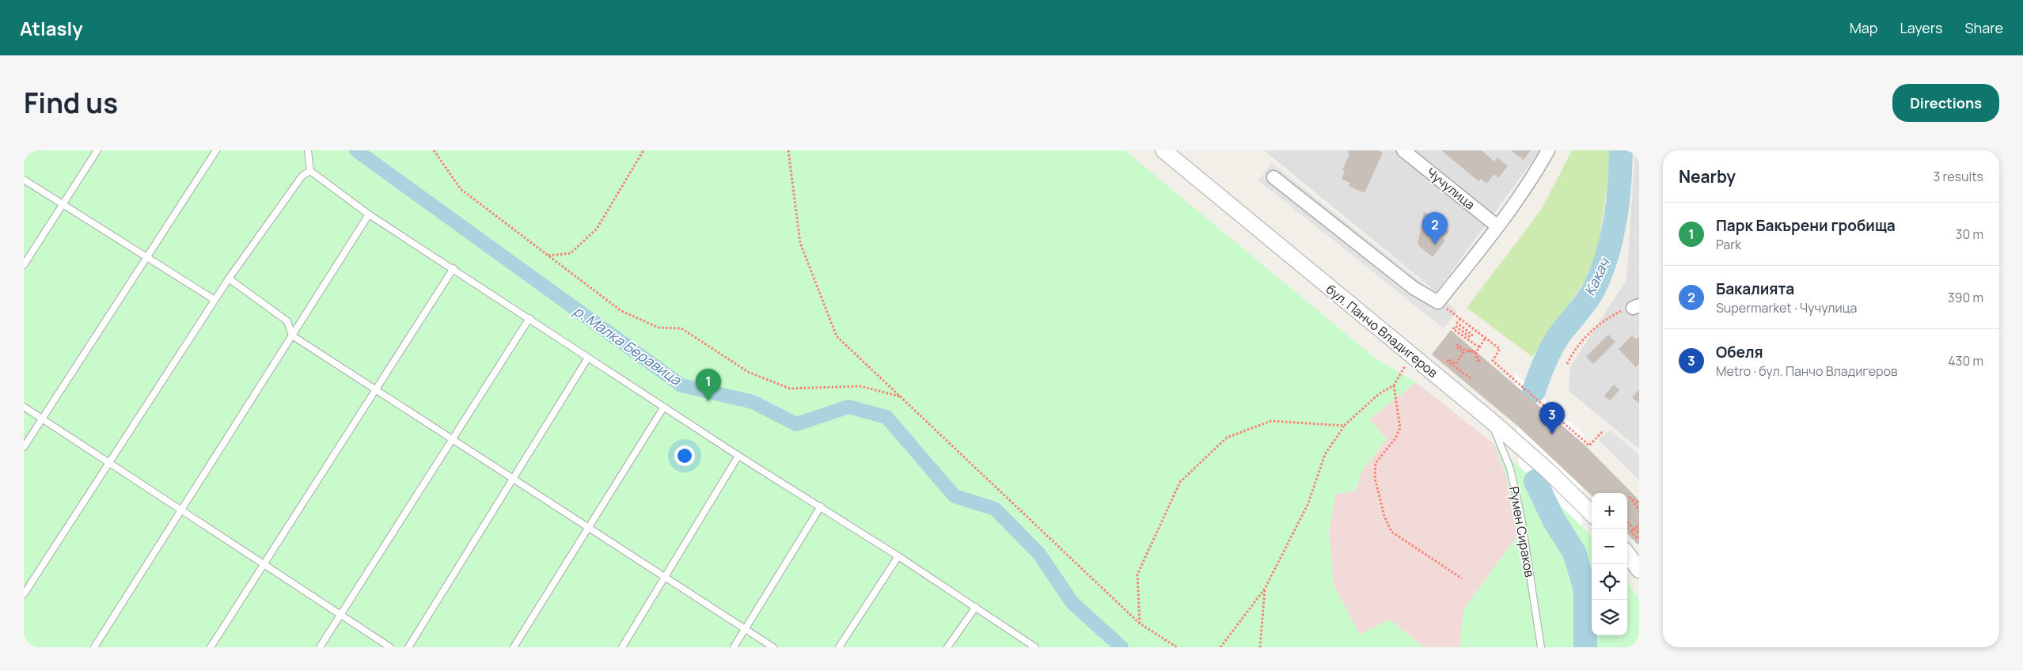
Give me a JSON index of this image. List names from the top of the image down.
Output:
{
  "streets": {
    "street": ["Чучулица", "бул. Панчо Владигеров"],
    "lane": ["Румен Сираков"]
  },
  "crossings": [
    ["бул. Панчо Владигеров", "Румен Сираков"]
  ],
  "water": ["Какач", "р. Малка Беравица"],
  "page": {
    "header": "Atlasly",
    "nav": ["Map", "Layers", "Share"],
    "title": "Find us",
    "buttons": "Directions",
    "heading": ["Nearby", "3 results"],
    "list": [
      {
        "mark": "1",
        "name": "Парк Бакърени гробища",
        "note": "Park",
        "value": "30 m"
      },
      {
        "mark": "2",
        "name": "Бакалията",
        "note": "Supermarket · Чучулица",
        "value": "390 m"
      },
      {
        "mark": "3",
        "name": "Обеля",
        "note": "Metro · бул. Панчо Владигеров",
        "value": "430 m"
      }
    ],
    "pins": ["2", "1", "3"],
    "map_buttons": ["+", "−"]
  }
}
